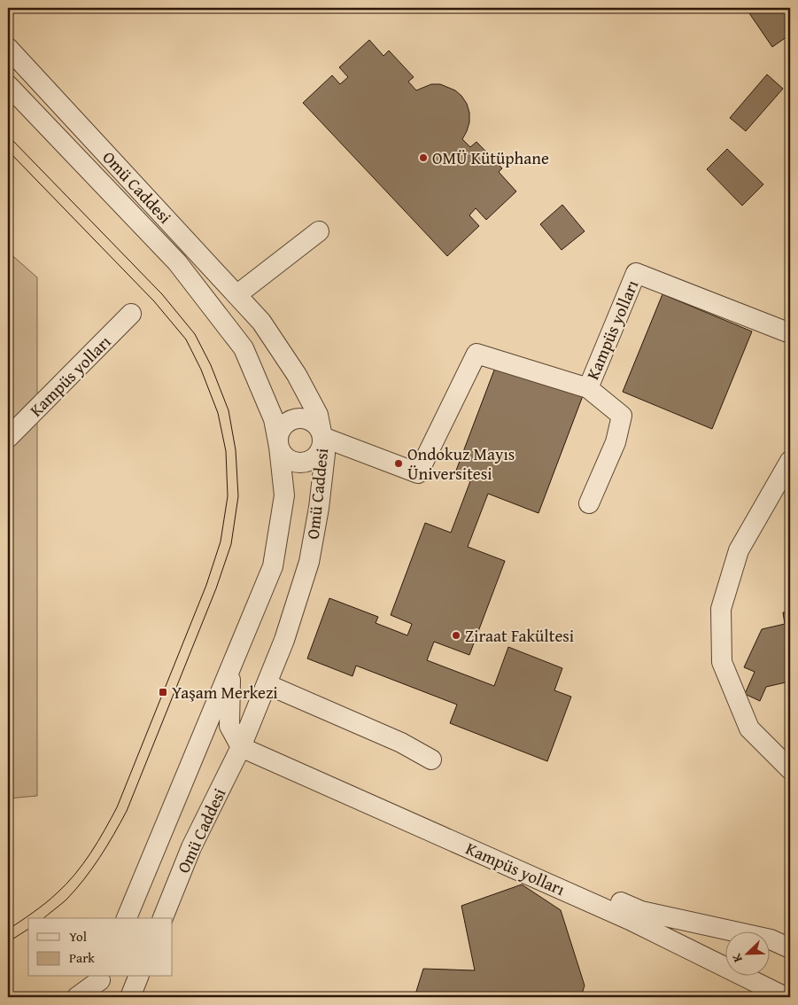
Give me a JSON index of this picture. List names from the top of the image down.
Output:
{
  "streets": {
    "street": ["Omü Caddesi", "Kampüs yolları"]
  },
  "crossings": [
    ["Omü Caddesi", "Kampüs yolları"]
  ],
  "places": {
    "other": ["OMÜ Kütüphane", "Ondokuz Mayıs Üniversitesi", "Ziraat Fakültesi"],
    "transit": ["Yaşam Merkezi"]
  },
  "legend": ["Yol", "Park"],
  "north": "bottom left"
}
